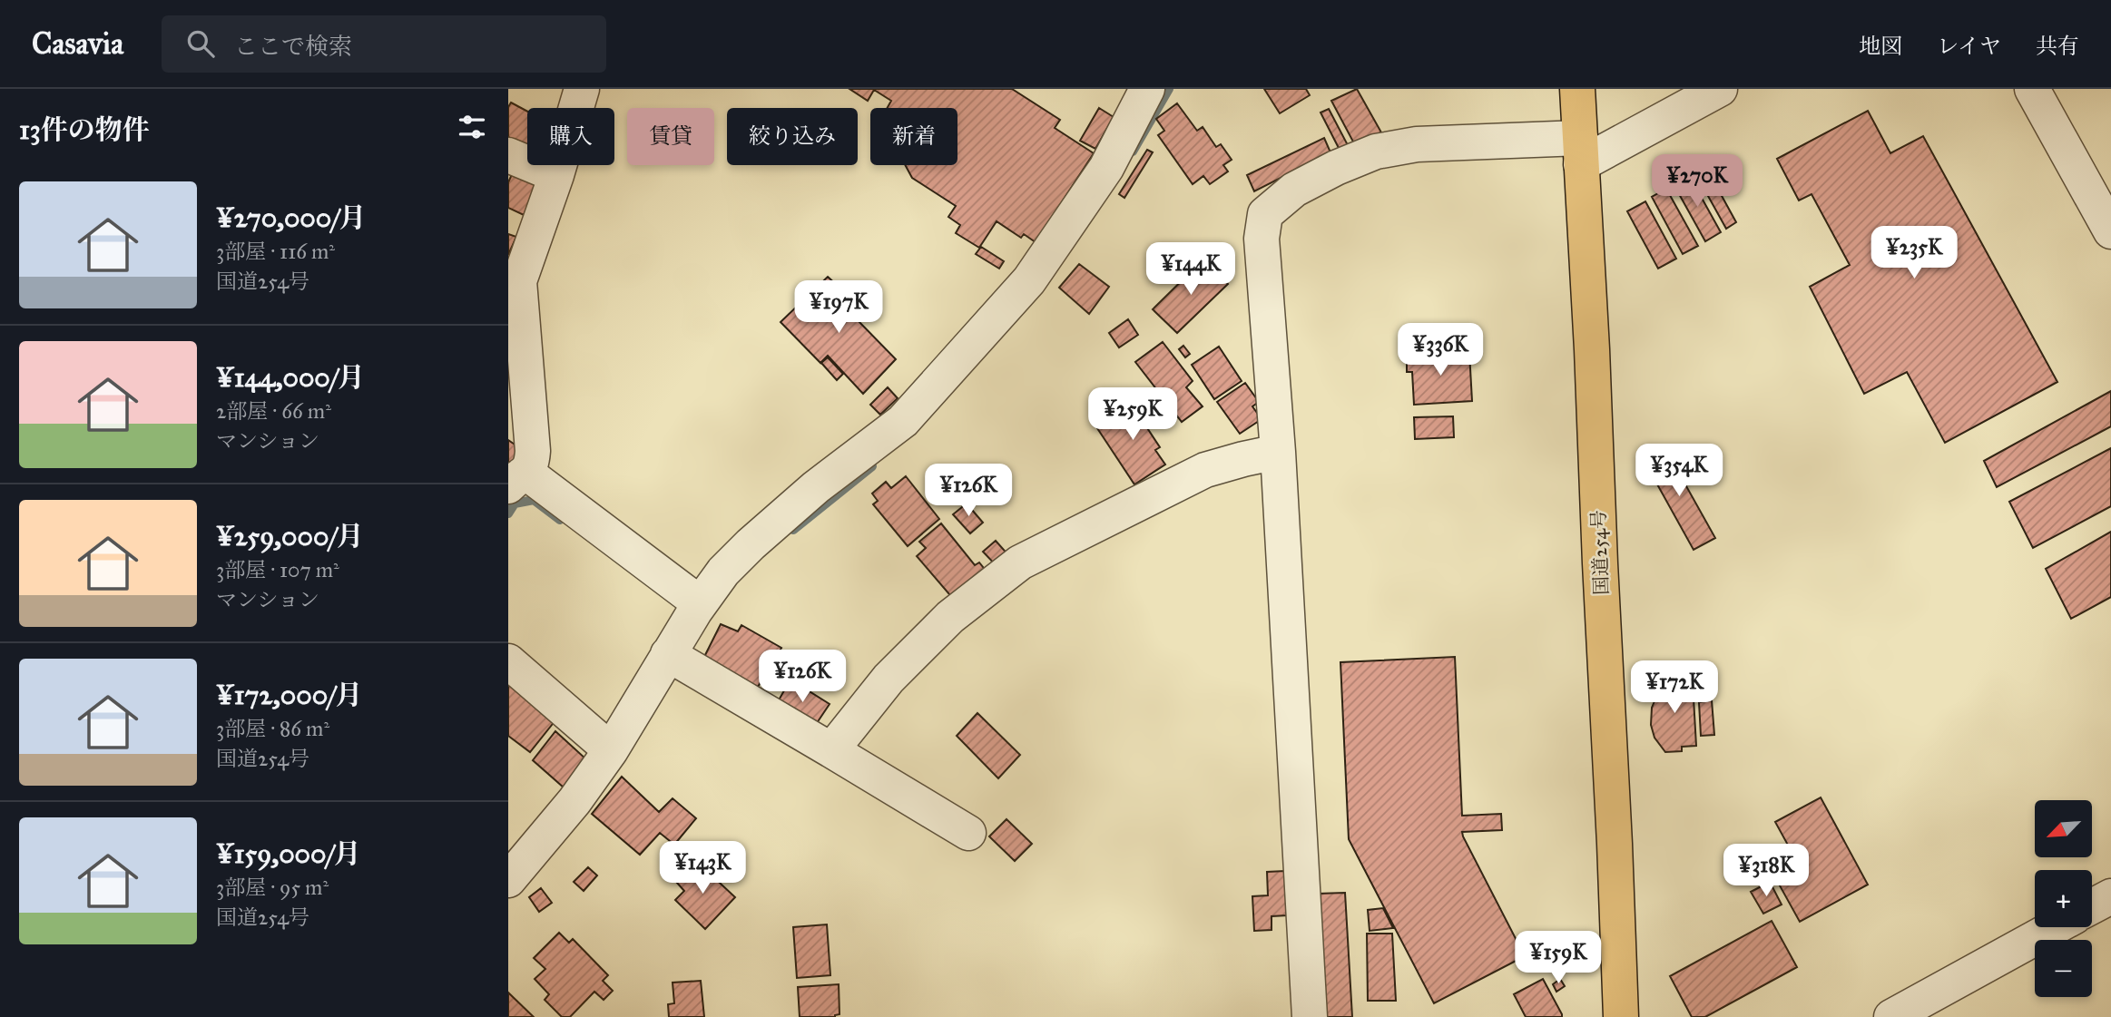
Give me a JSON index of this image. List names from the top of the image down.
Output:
{
  "streets": {
    "highway": ["国道254号"]
  },
  "north": "bottom left",
  "page": {
    "header": "Casavia",
    "search": "ここで検索",
    "nav": ["地図", "レイヤ", "共有"],
    "heading": "13件の物件",
    "chip": [
      "購入",
      "賃貸",
      "絞り込み",
      "新着"
    ],
    "price": [
      "¥270K",
      "¥235K",
      "¥144K",
      "¥197K",
      "¥336K",
      "¥259K",
      "¥354K",
      "¥126K",
      "¥126K",
      "¥172K",
      "¥143K",
      "¥318K",
      "¥159K"
    ],
    "list": [
      {
        "name": "¥270,000/月",
        "note": "3部屋 · 116 m² · 国道254号"
      },
      {
        "name": "¥144,000/月",
        "note": "2部屋 · 66 m² · マンション"
      },
      {
        "name": "¥259,000/月",
        "note": "3部屋 · 107 m² · マンション"
      },
      {
        "name": "¥172,000/月",
        "note": "3部屋 · 86 m² · 国道254号"
      },
      {
        "name": "¥159,000/月",
        "note": "3部屋 · 95 m² · 国道254号"
      }
    ],
    "map_buttons": ["+", "−"]
  }
}
